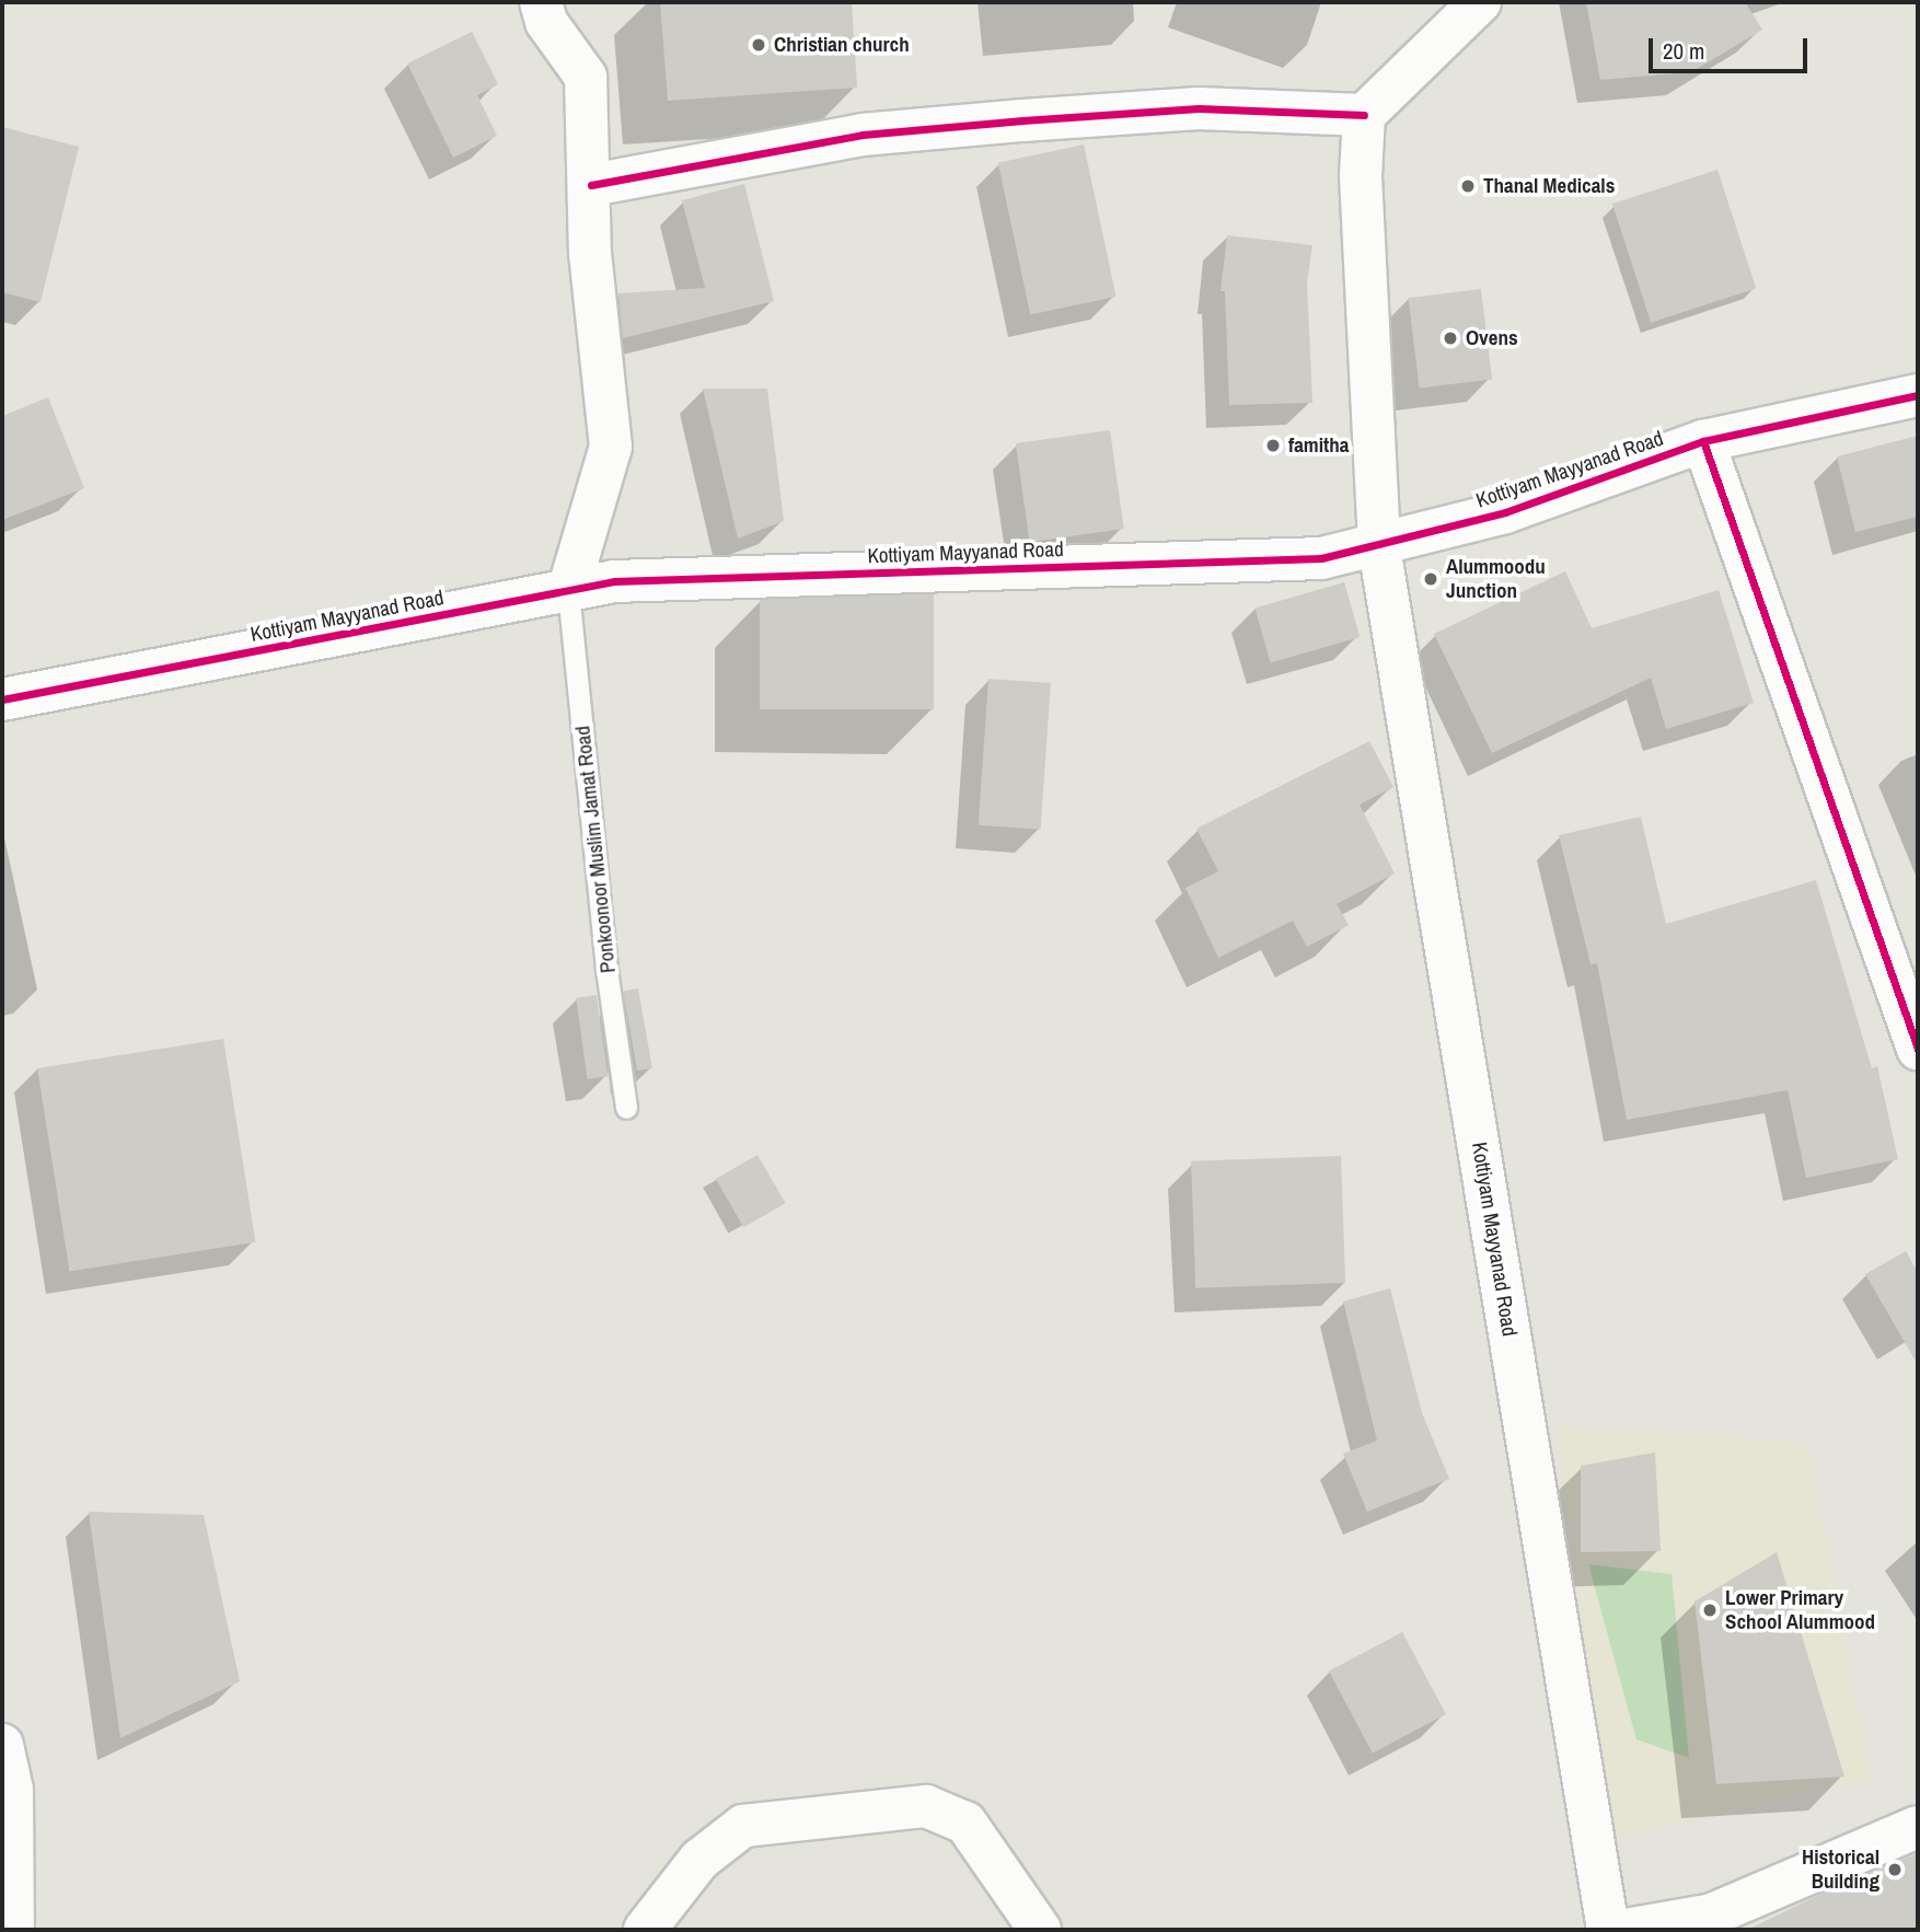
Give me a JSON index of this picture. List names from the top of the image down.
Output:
{
  "streets": {
    "street": ["Kottiyam Mayyanad Road"],
    "lane": ["Ponkoonoor Muslim Jamat Road"]
  },
  "crossings": [
    ["Kottiyam Mayyanad Road", "Ponkoonoor Muslim Jamat Road"]
  ],
  "places": [
    "Christian church",
    "Thanal Medicals",
    "Ovens",
    "famitha",
    "Alummoodu Junction",
    "Lower Primary School Alummood",
    "Historical Building"
  ],
  "scale_bar": "20 m"
}
